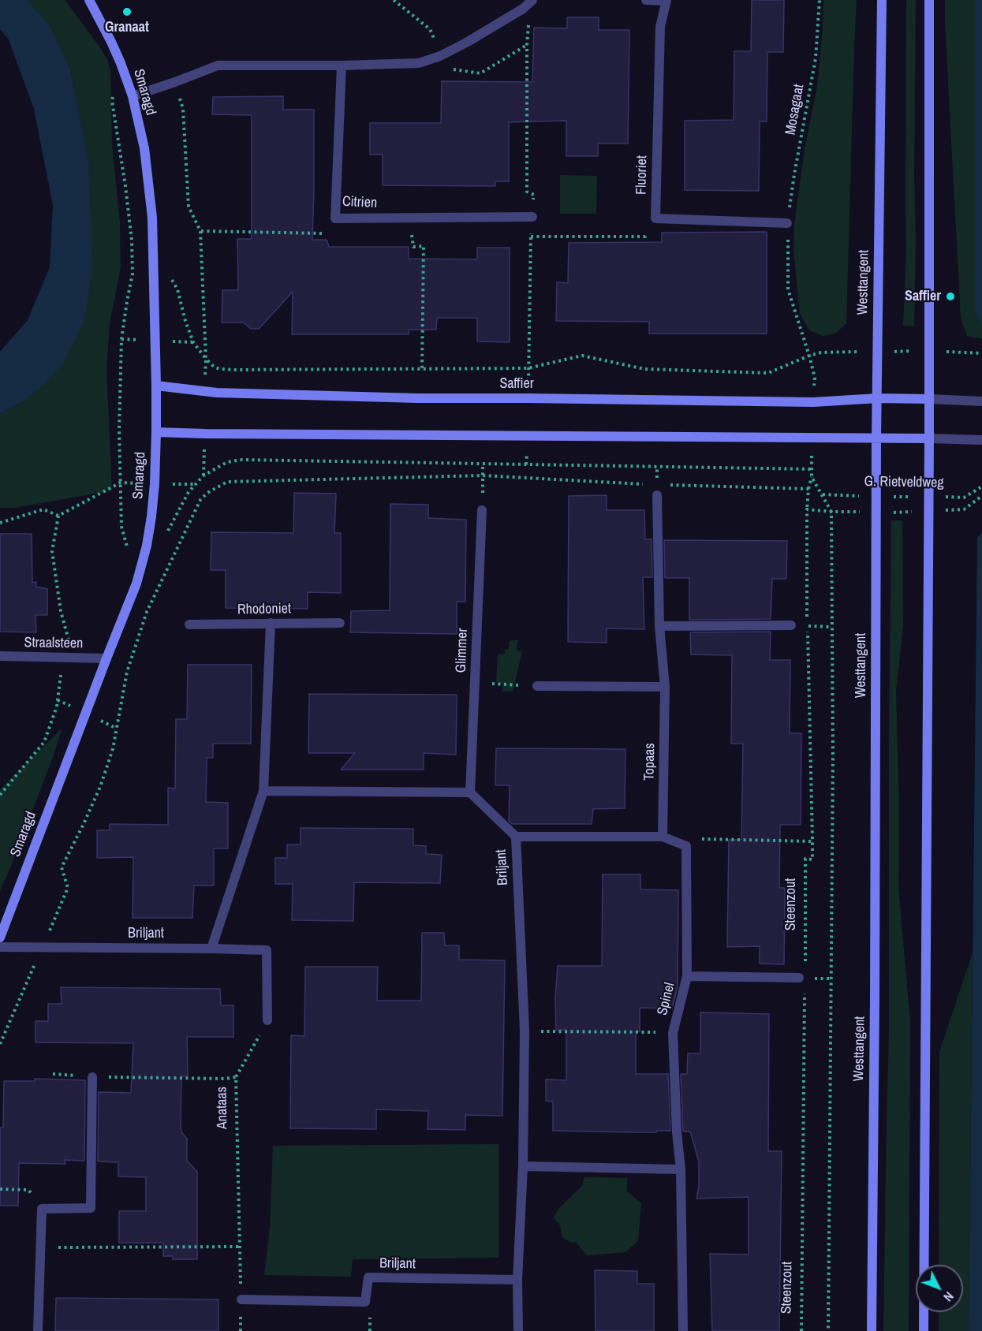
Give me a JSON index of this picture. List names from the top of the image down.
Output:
{
  "streets": {
    "main road": ["Smaragd", "Westtangent", "Saffier"],
    "street": [
      "Fluoriet",
      "Citrien",
      "Rhodoniet",
      "Straalsteen",
      "Glimmer",
      "Topaas",
      "Briljant",
      "Spinel"
    ],
    "path": [
      "Mosagaat",
      "G. Rietveldweg",
      "Steenzout",
      "Anataas"
    ]
  },
  "crossings": [
    ["Smaragd", "Saffier"],
    ["Smaragd", "Straalsteen"],
    ["Mosagaat", "Saffier"],
    ["Westtangent", "Saffier"],
    ["Westtangent", "G. Rietveldweg"],
    ["Westtangent", "Steenzout"],
    ["Glimmer", "Briljant"],
    ["Briljant", "Anataas"]
  ],
  "places": ["Granaat", "Saffier"],
  "north": "bottom right"
}
